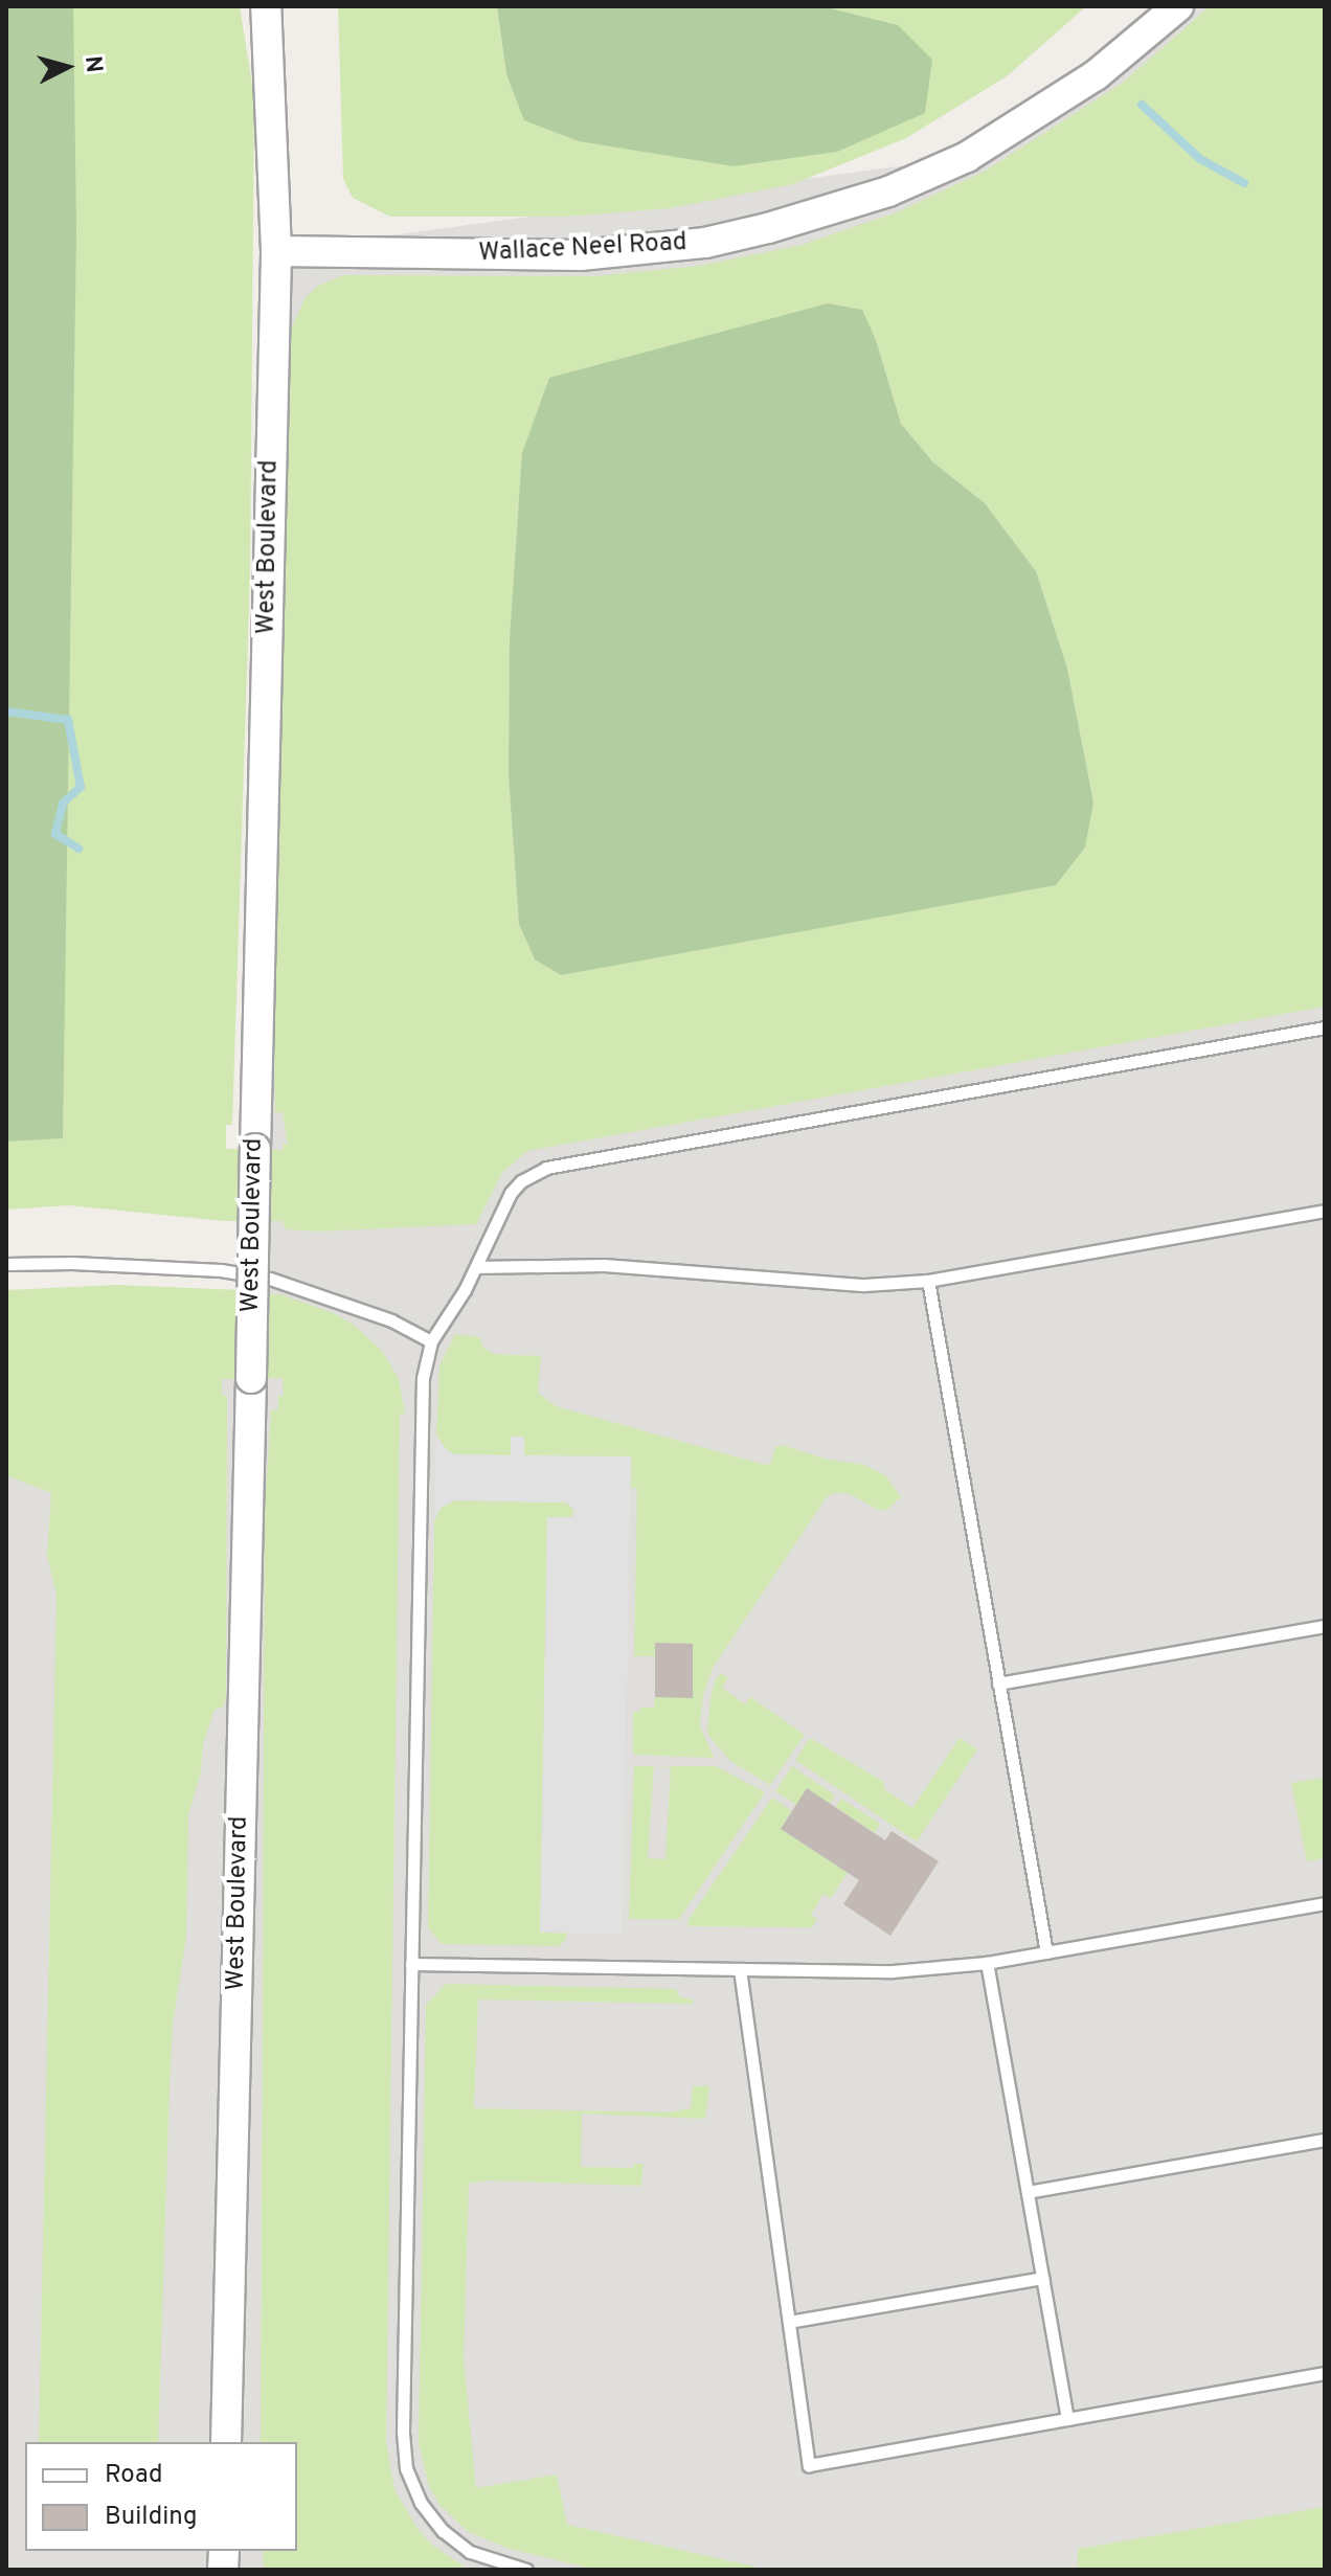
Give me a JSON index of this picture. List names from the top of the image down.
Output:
{
  "streets": {
    "street": ["Wallace Neel Road", "West Boulevard"]
  },
  "crossings": [
    ["Wallace Neel Road", "West Boulevard"]
  ],
  "legend": ["Road", "Building"],
  "north": "right"
}
